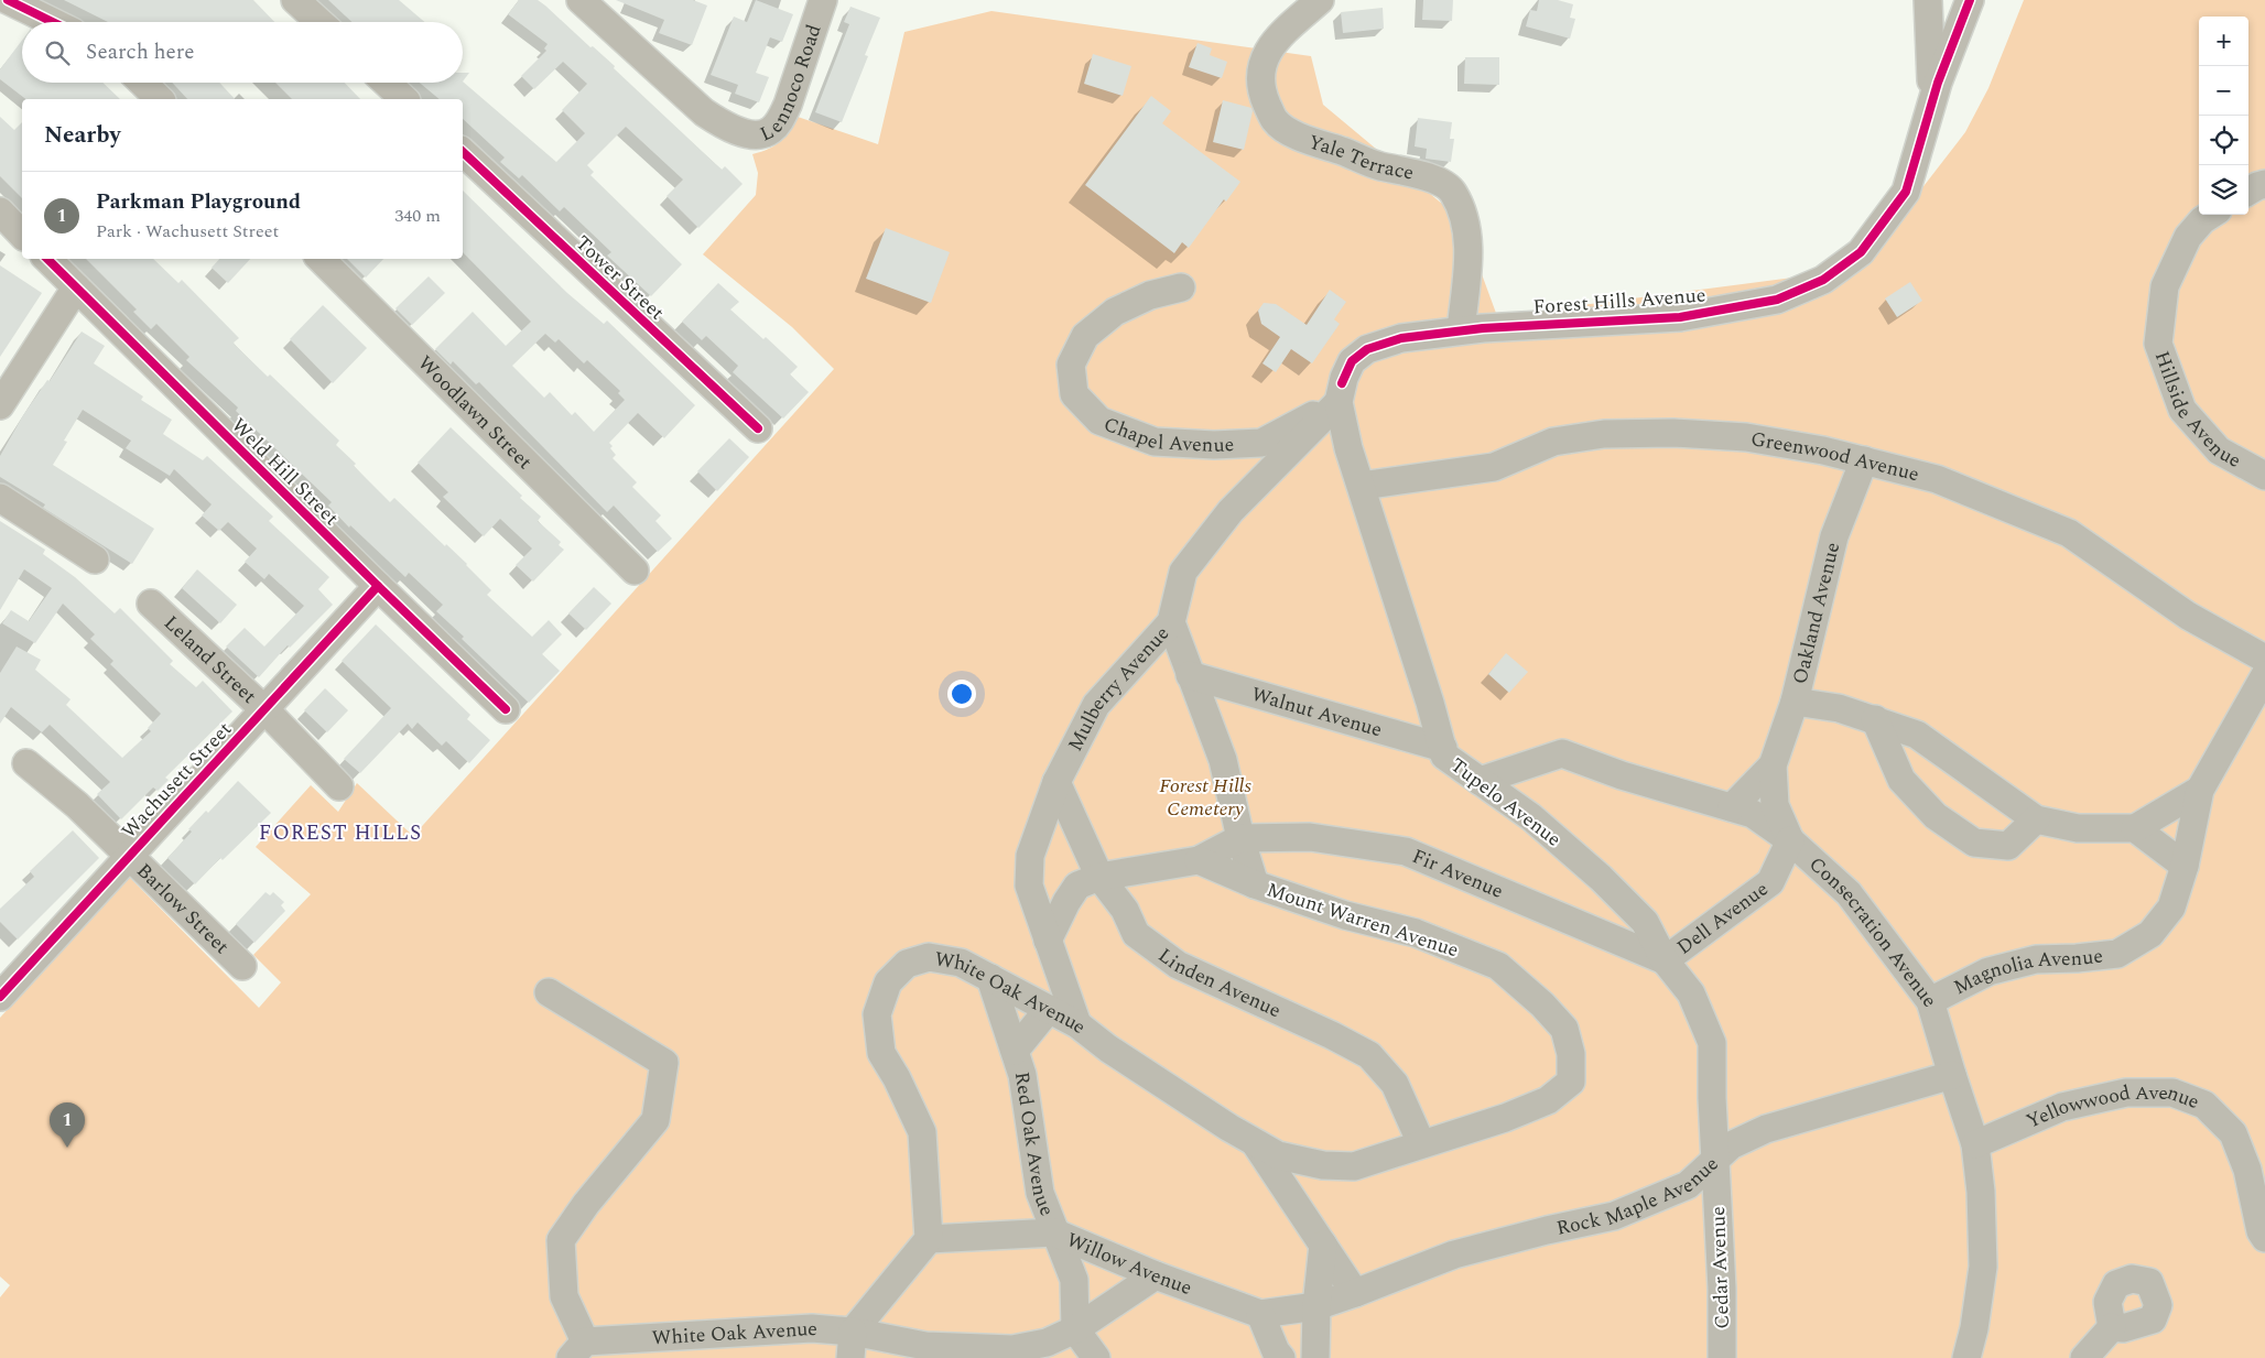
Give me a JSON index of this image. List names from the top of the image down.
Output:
{
  "streets": {
    "street": [
      "Lennoco Road",
      "Yale Terrace",
      "Tower Street",
      "Forest Hills Avenue",
      "Hillside Avenue",
      "Woodlawn Street",
      "Chapel Avenue",
      "Greenwood Avenue",
      "Weld Hill Street",
      "Oakland Avenue",
      "Leland Street",
      "Mulberry Avenue",
      "Walnut Avenue",
      "Wachusett Street",
      "Tupelo Avenue",
      "Fir Avenue",
      "Barlow Street",
      "Dell Avenue",
      "Mount Warren Avenue",
      "Consecration Avenue",
      "Magnolia Avenue",
      "Linden Avenue",
      "White Oak Avenue",
      "Yellowwood Avenue",
      "Red Oak Avenue",
      "Rock Maple Avenue",
      "Willow Avenue",
      "Cedar Avenue"
    ]
  },
  "crossings": [
    ["Yale Terrace", "Forest Hills Avenue"],
    ["Forest Hills Avenue", "Chapel Avenue"],
    ["Forest Hills Avenue", "Mulberry Avenue"],
    ["Forest Hills Avenue", "Tupelo Avenue"],
    ["Chapel Avenue", "Mulberry Avenue"],
    ["Chapel Avenue", "Tupelo Avenue"],
    ["Greenwood Avenue", "Oakland Avenue"],
    ["Greenwood Avenue", "Tupelo Avenue"],
    ["Weld Hill Street", "Wachusett Street"],
    ["Oakland Avenue", "Dell Avenue"],
    ["Oakland Avenue", "Consecration Avenue"],
    ["Leland Street", "Wachusett Street"],
    ["Mulberry Avenue", "Tupelo Avenue"],
    ["Mulberry Avenue", "Mount Warren Avenue"],
    ["Mulberry Avenue", "Linden Avenue"],
    ["Mulberry Avenue", "White Oak Avenue"],
    ["Walnut Avenue", "Tupelo Avenue"],
    ["Walnut Avenue", "Mount Warren Avenue"],
    ["Wachusett Street", "Barlow Street"],
    ["Tupelo Avenue", "Fir Avenue"],
    ["Tupelo Avenue", "Dell Avenue"],
    ["Tupelo Avenue", "Consecration Avenue"],
    ["Tupelo Avenue", "Cedar Avenue"],
    ["Fir Avenue", "Dell Avenue"],
    ["Fir Avenue", "Mount Warren Avenue"],
    ["Fir Avenue", "Cedar Avenue"],
    ["Dell Avenue", "Consecration Avenue"],
    ["Dell Avenue", "Cedar Avenue"],
    ["Mount Warren Avenue", "Linden Avenue"],
    ["Mount Warren Avenue", "White Oak Avenue"],
    ["Consecration Avenue", "Magnolia Avenue"],
    ["Consecration Avenue", "Yellowwood Avenue"],
    ["Consecration Avenue", "Rock Maple Avenue"],
    ["White Oak Avenue", "Red Oak Avenue"],
    ["White Oak Avenue", "Rock Maple Avenue"],
    ["White Oak Avenue", "Willow Avenue"],
    ["Red Oak Avenue", "Willow Avenue"],
    ["Rock Maple Avenue", "Willow Avenue"],
    ["Rock Maple Avenue", "Cedar Avenue"]
  ],
  "districts": ["FOREST HILLS"],
  "parks": ["Forest Hills Cemetery"],
  "page": {
    "map_buttons": ["+", "−"],
    "search": "Search here",
    "heading": "Nearby",
    "list": [
      {
        "mark": "1",
        "name": "Parkman Playground",
        "note": "Park · Wachusett Street",
        "value": "340 m"
      }
    ],
    "pins": "1"
  }
}
